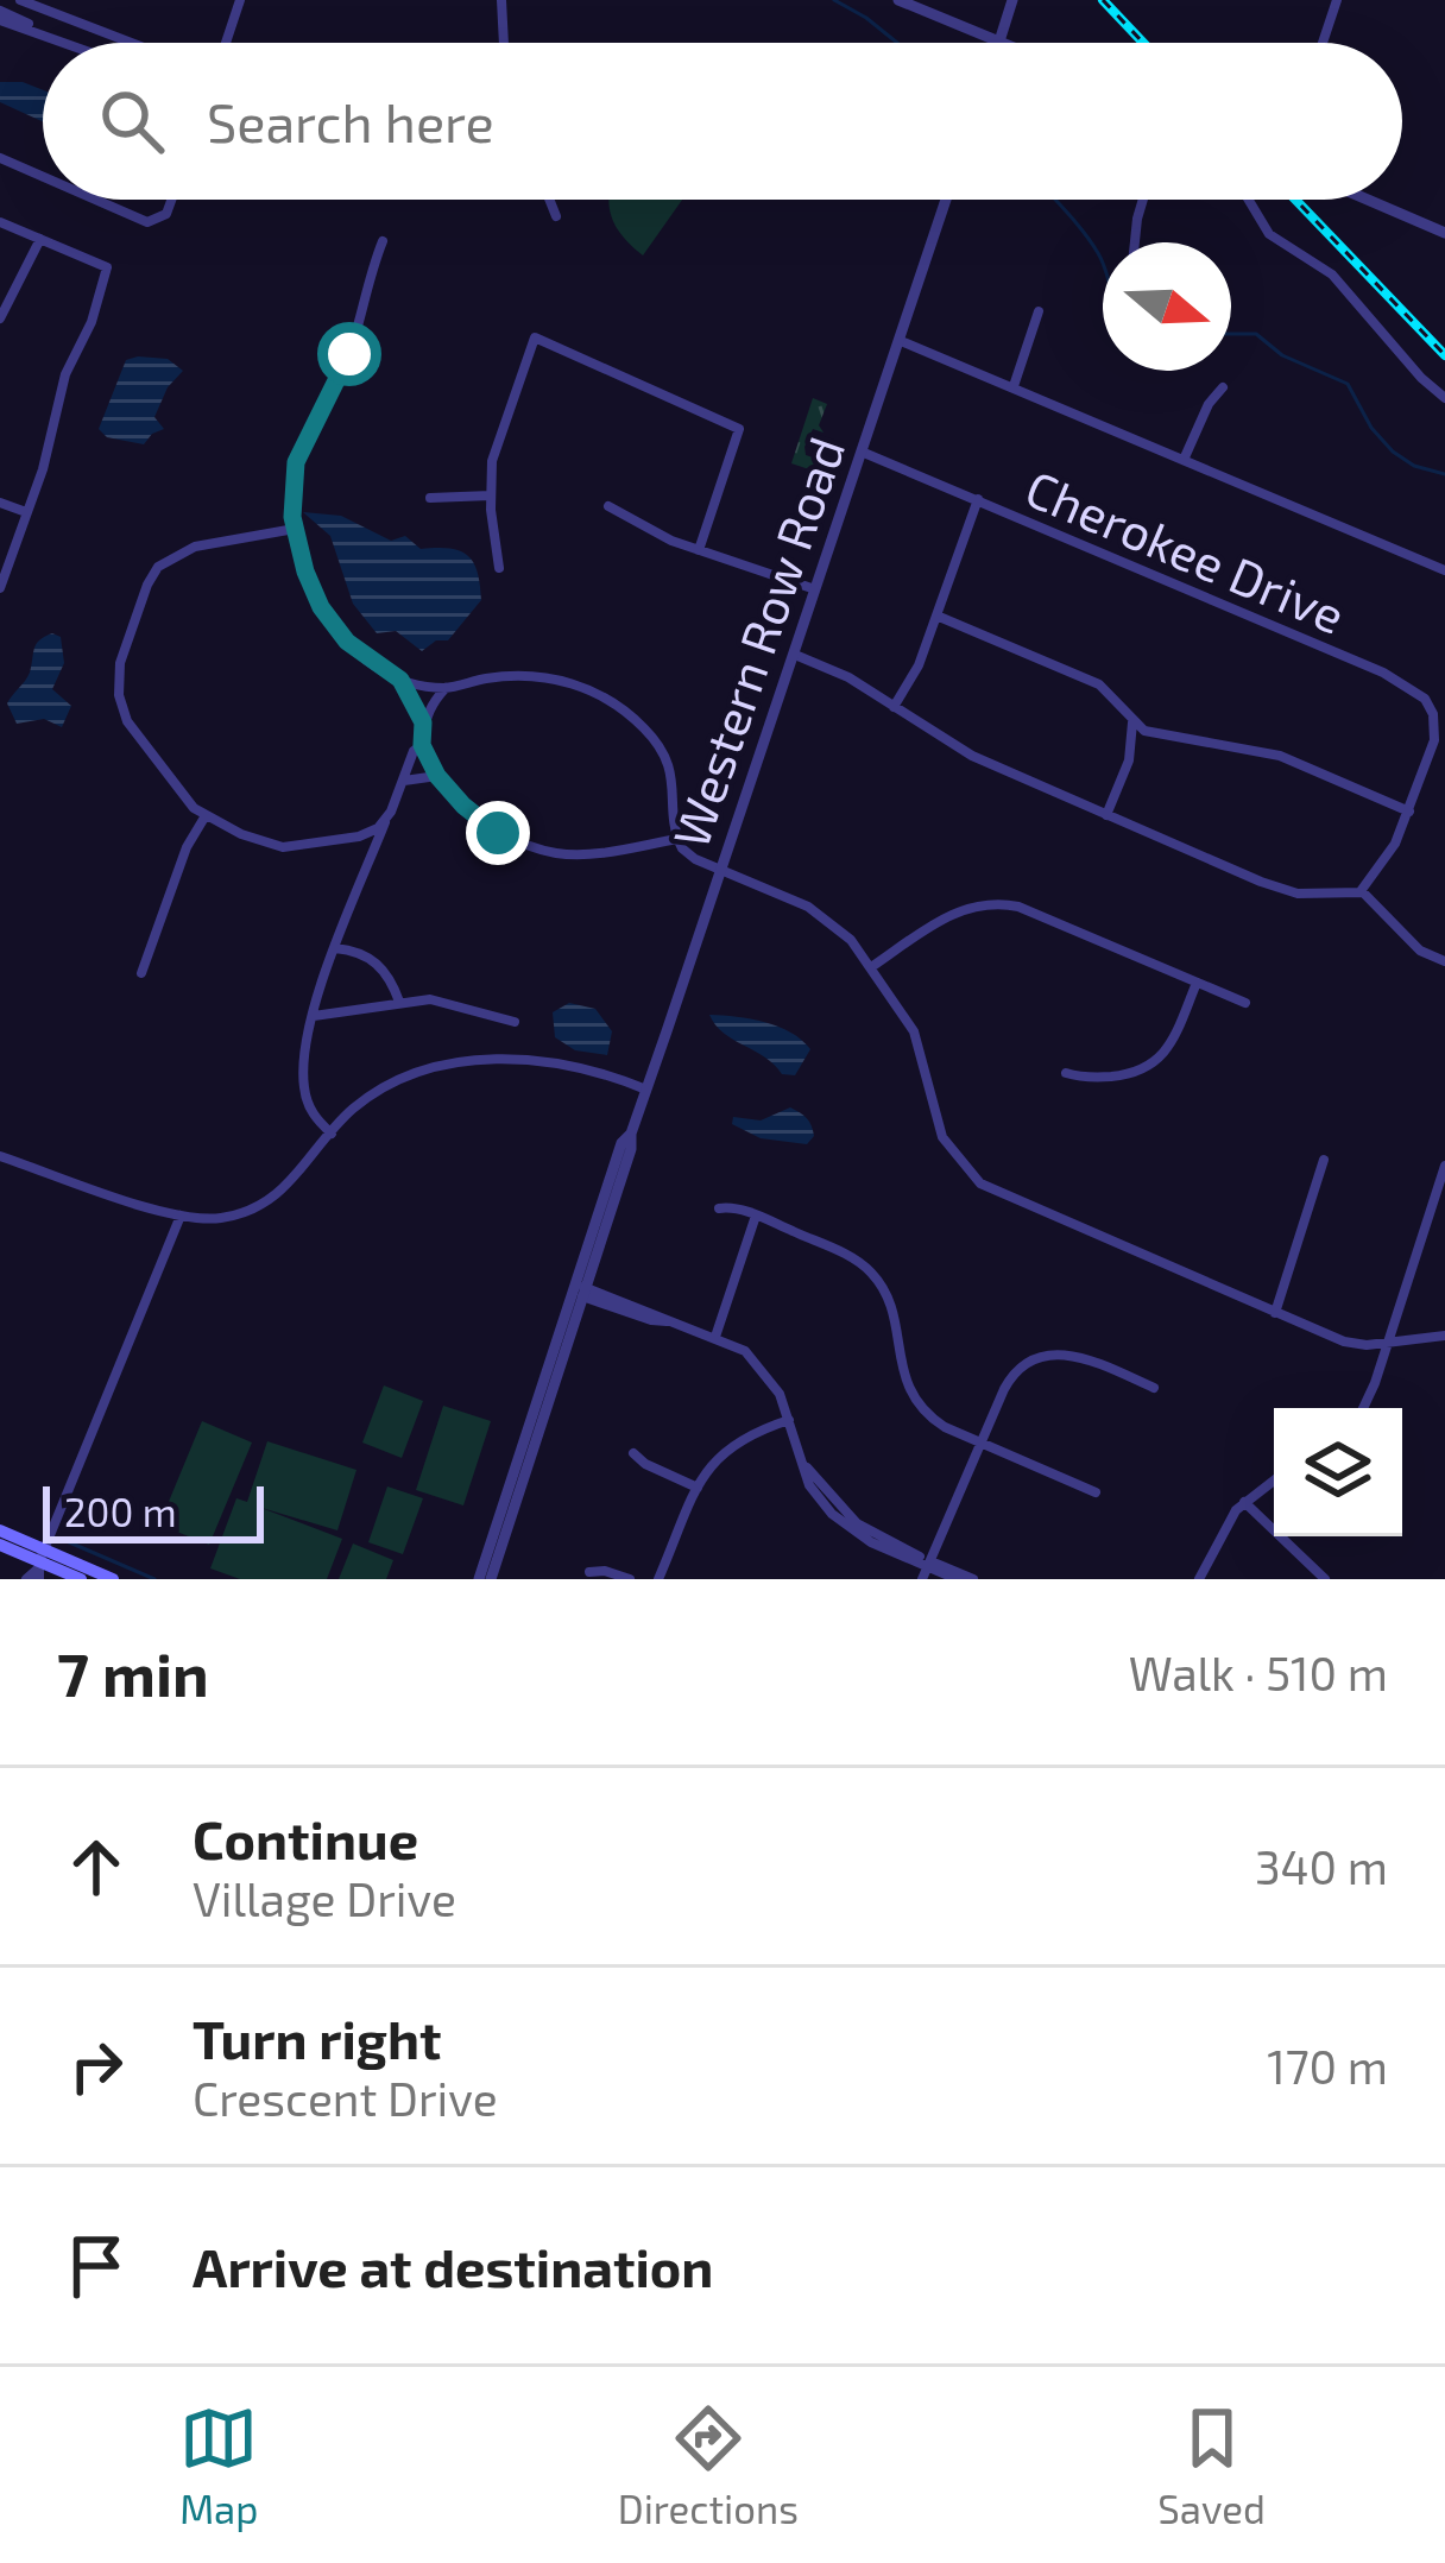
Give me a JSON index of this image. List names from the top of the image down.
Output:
{
  "streets": {
    "street": ["Cherokee Drive", "Western Row Road"]
  },
  "crossings": [
    ["Cherokee Drive", "Western Row Road"]
  ],
  "scale_bar": "200 m",
  "north": "right",
  "page": {
    "search": "Search here",
    "scale": "200 m",
    "heading": ["7 min", "Walk · 510 m"],
    "list": [
      ["Continue", "Village Drive", "340 m"],
      ["Turn right", "Crescent Drive", "170 m"],
      "Arrive at destination"
    ],
    "nav": ["Map", "Directions", "Saved"]
  }
}
